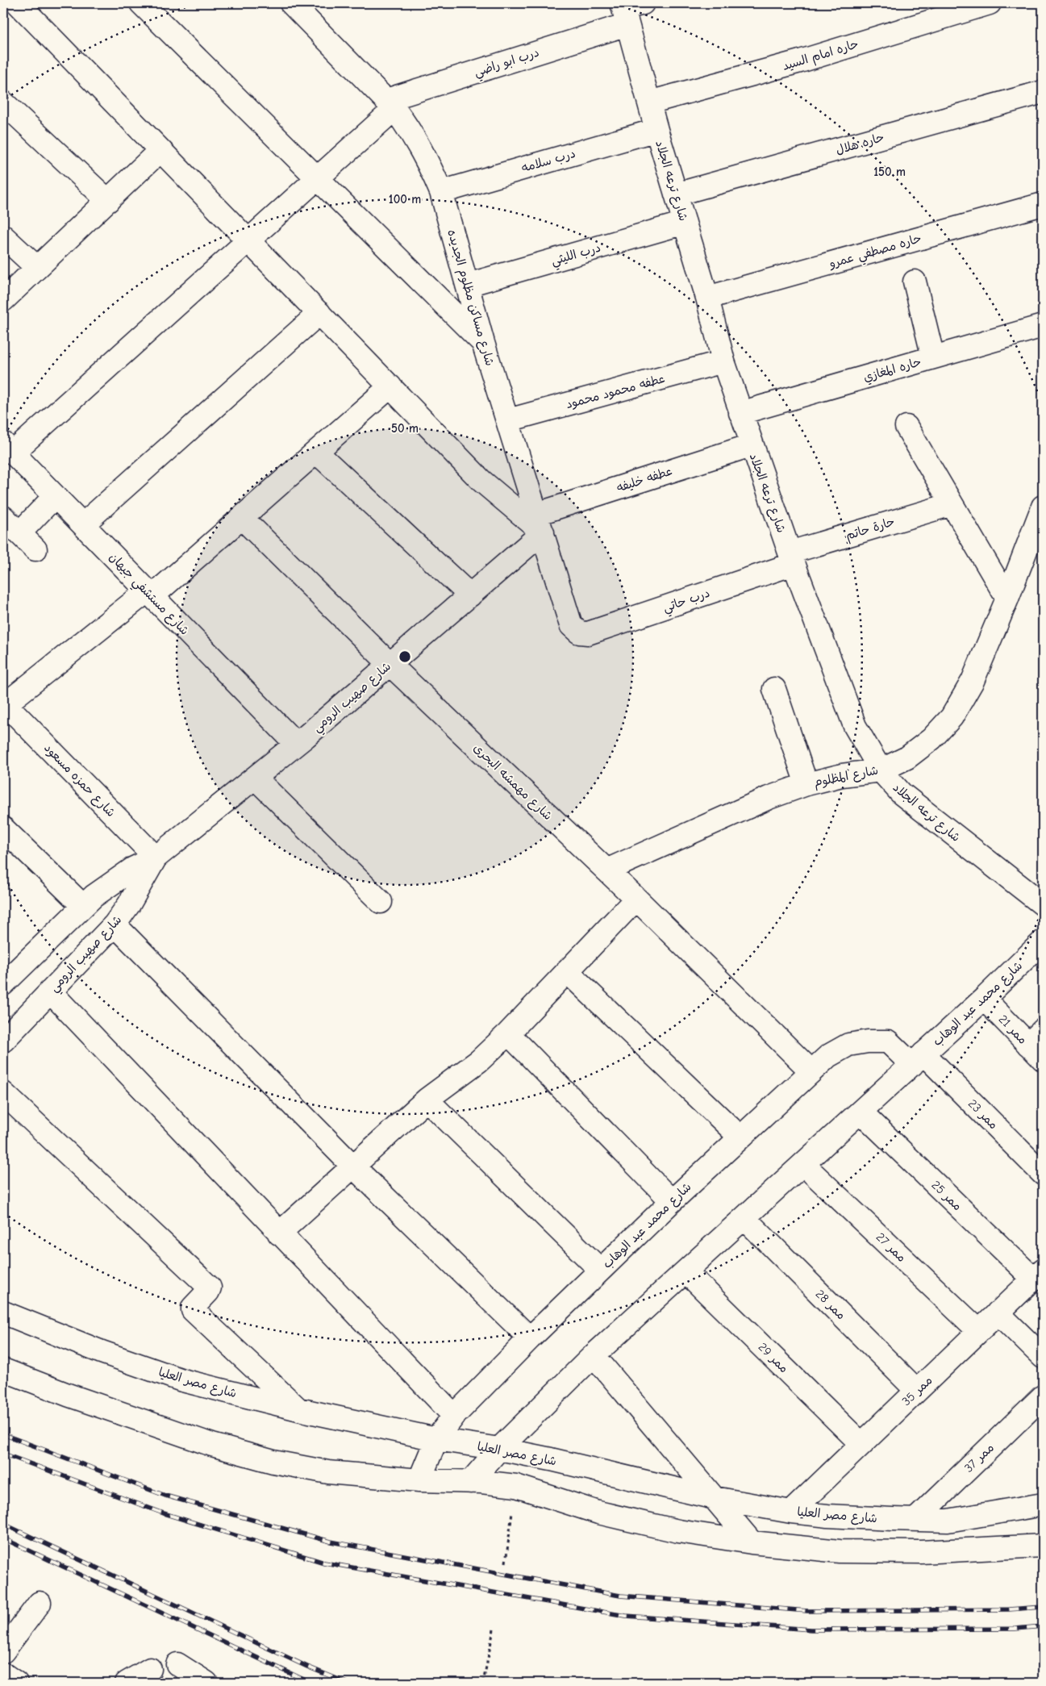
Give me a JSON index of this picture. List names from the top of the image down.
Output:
{
  "streets": {
    "street": [
      "حاره امام السيد",
      "درب ابو راضي",
      "حاره هلال",
      "درب سلامه",
      "شارع ترعه الجلاد",
      "حاره مصطفي عمرو",
      "درب الليثي",
      "شارع مساكن مظلوم الجديده",
      "حاره المغازي",
      "عطفه محمود محمود",
      "عطفه خليفه",
      "حارة حاتم",
      "شارع مستشفي جيهان",
      "درب حاتي",
      "شارع صهيب الرومي",
      "شارع المظلوم",
      "شارع حمزه مسعود",
      "شارع مهمشه البحرى",
      "شارع محمد عبد الوهاب",
      "ممر 21",
      "ممر 23",
      "ممر 25",
      "ممر 27",
      "ممر 28",
      "ممر 29",
      "شارع مصر العليا",
      "ممر 35",
      "ممر 37"
    ]
  },
  "crossings": [
    ["حاره امام السيد", "شارع ترعه الجلاد"],
    ["درب ابو راضي", "شارع ترعه الجلاد"],
    ["درب ابو راضي", "شارع مساكن مظلوم الجديده"],
    ["حاره هلال", "شارع ترعه الجلاد"],
    ["درب سلامه", "شارع ترعه الجلاد"],
    ["درب سلامه", "شارع مساكن مظلوم الجديده"],
    ["شارع ترعه الجلاد", "حاره مصطفي عمرو"],
    ["شارع ترعه الجلاد", "درب الليثي"],
    ["شارع ترعه الجلاد", "حاره المغازي"],
    ["شارع ترعه الجلاد", "عطفه محمود محمود"],
    ["شارع ترعه الجلاد", "عطفه خليفه"],
    ["شارع ترعه الجلاد", "حارة حاتم"],
    ["شارع ترعه الجلاد", "درب حاتي"],
    ["شارع ترعه الجلاد", "شارع المظلوم"],
    ["درب الليثي", "شارع مساكن مظلوم الجديده"],
    ["شارع مساكن مظلوم الجديده", "عطفه محمود محمود"],
    ["شارع مساكن مظلوم الجديده", "عطفه خليفه"],
    ["شارع مساكن مظلوم الجديده", "درب حاتي"],
    ["شارع مساكن مظلوم الجديده", "شارع صهيب الرومي"],
    ["عطفه خليفه", "شارع صهيب الرومي"],
    ["حارة حاتم", "درب حاتي"],
    ["شارع مستشفي جيهان", "شارع صهيب الرومي"],
    ["شارع صهيب الرومي", "شارع حمزه مسعود"],
    ["شارع صهيب الرومي", "شارع مهمشه البحرى"],
    ["شارع المظلوم", "شارع مهمشه البحرى"],
    ["شارع مهمشه البحرى", "شارع محمد عبد الوهاب"],
    ["شارع محمد عبد الوهاب", "ممر 21"],
    ["شارع محمد عبد الوهاب", "ممر 23"],
    ["شارع محمد عبد الوهاب", "ممر 25"],
    ["شارع محمد عبد الوهاب", "ممر 27"],
    ["شارع محمد عبد الوهاب", "ممر 28"],
    ["شارع محمد عبد الوهاب", "ممر 29"],
    ["شارع محمد عبد الوهاب", "شارع مصر العليا"],
    ["ممر 25", "ممر 35"],
    ["ممر 27", "ممر 35"],
    ["ممر 28", "ممر 35"],
    ["ممر 29", "ممر 35"],
    ["شارع مصر العليا", "ممر 35"],
    ["شارع مصر العليا", "ممر 37"]
  ],
  "rings": ["150 m", "100 m", "50 m"]
}
